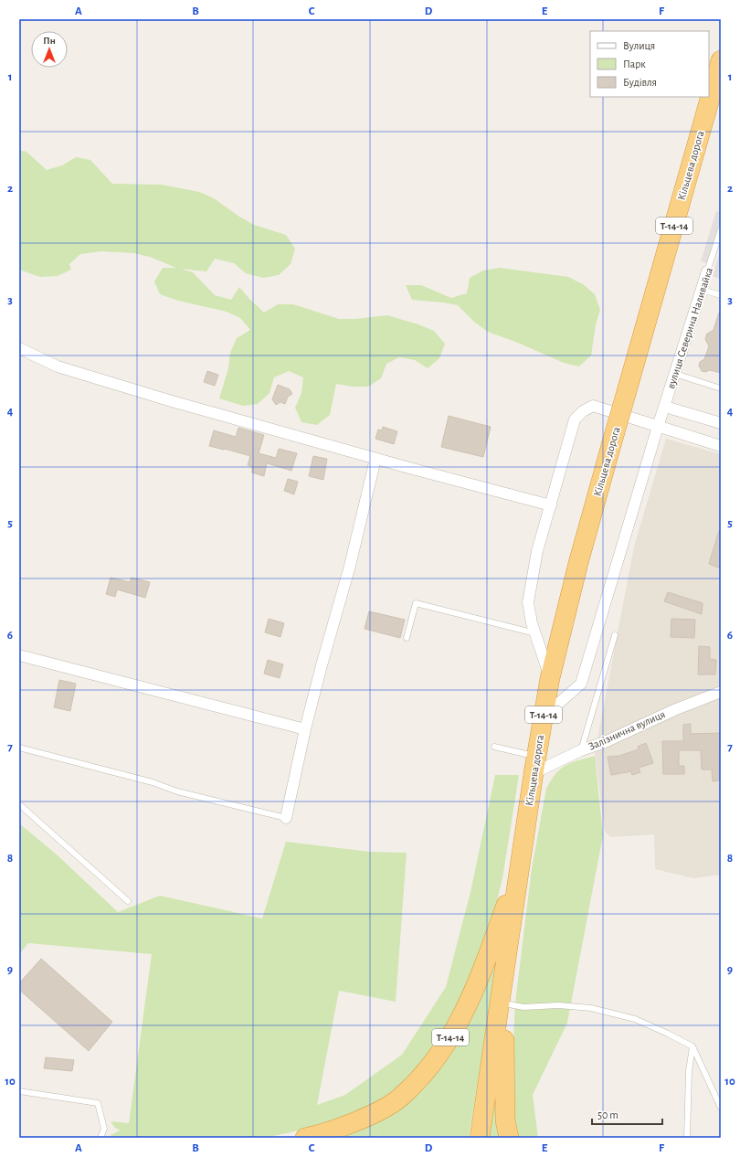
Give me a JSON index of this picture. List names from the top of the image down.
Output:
{
  "streets": {
    "highway": ["Кільцева дорога", "Т-14-14"],
    "street": ["вулиця Северина Наливайка", "Залізнична вулиця"]
  },
  "crossings": [
    ["Кільцева дорога", "Т-14-14"],
    ["Кільцева дорога", "вулиця Северина Наливайка"],
    ["Кільцева дорога", "Залізнична вулиця"]
  ],
  "legend": ["Вулиця", "Парк", "Будівля"],
  "scale_bar": "50 m",
  "north": "top",
  "grid": {
    "columns": [
      "A",
      "B",
      "C",
      "D",
      "E",
      "F"
    ],
    "rows": [
      "1",
      "2",
      "3",
      "4",
      "5",
      "6",
      "7",
      "8",
      "9",
      "10"
    ]
  }
}
